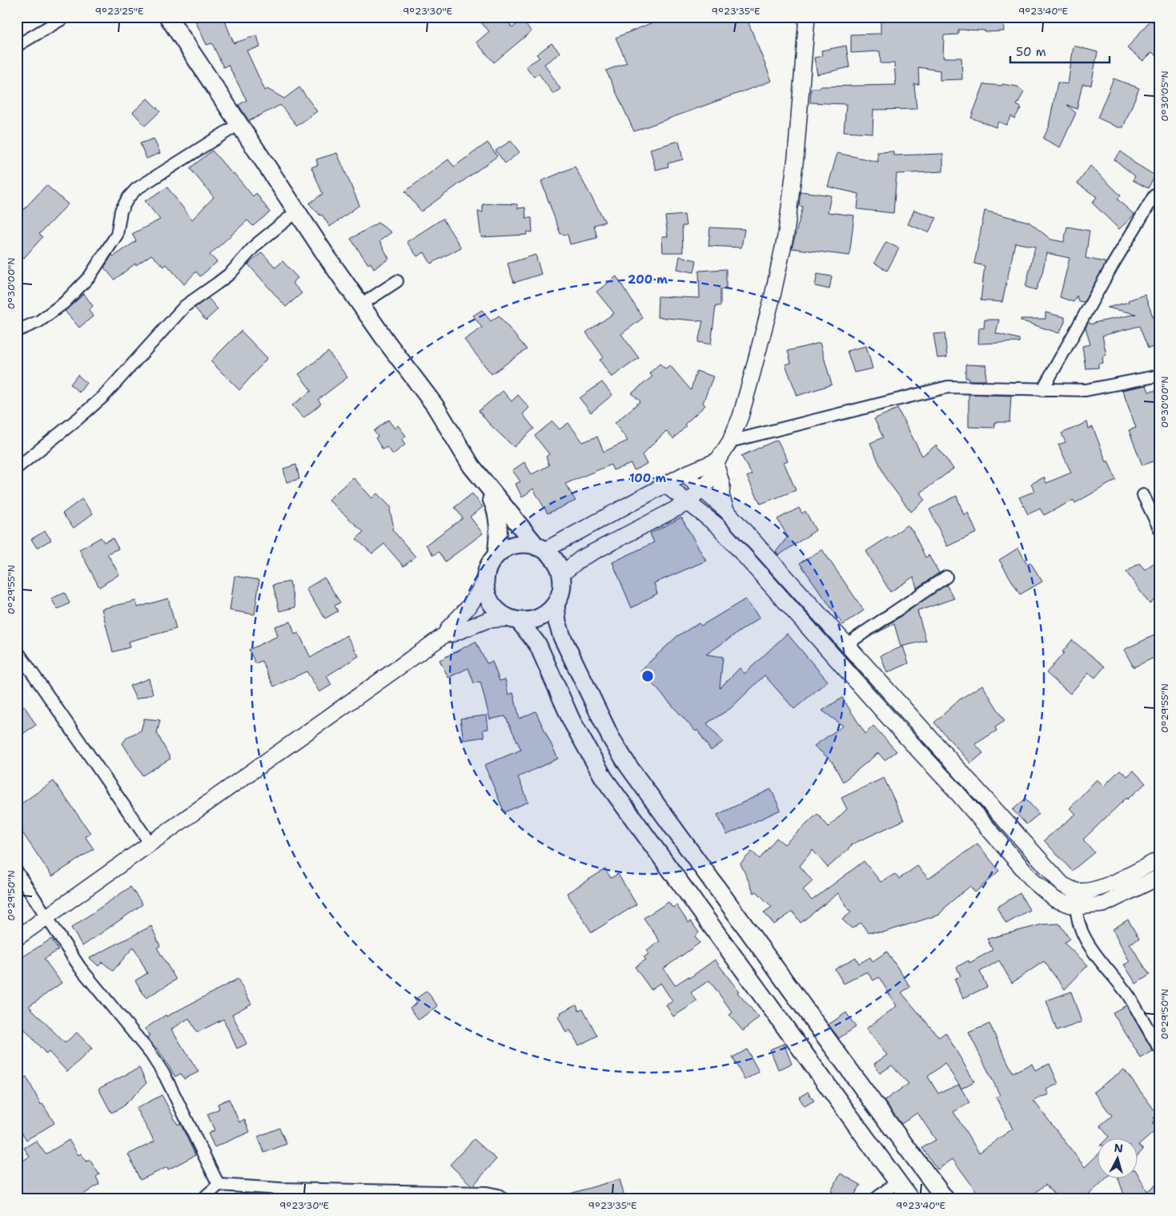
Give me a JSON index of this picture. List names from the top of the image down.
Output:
{
  "scale_bar": "50 m",
  "north": "top",
  "coordinates": [
    "9°23'25\"E",
    "9°23'30\"E",
    "9°23'35\"E",
    "9°23'40\"E",
    "0°30'05\"N",
    "0°30'00\"N",
    "0°29'55\"N",
    "0°29'50\"N"
  ],
  "rings": ["200 m", "100 m"]
}
